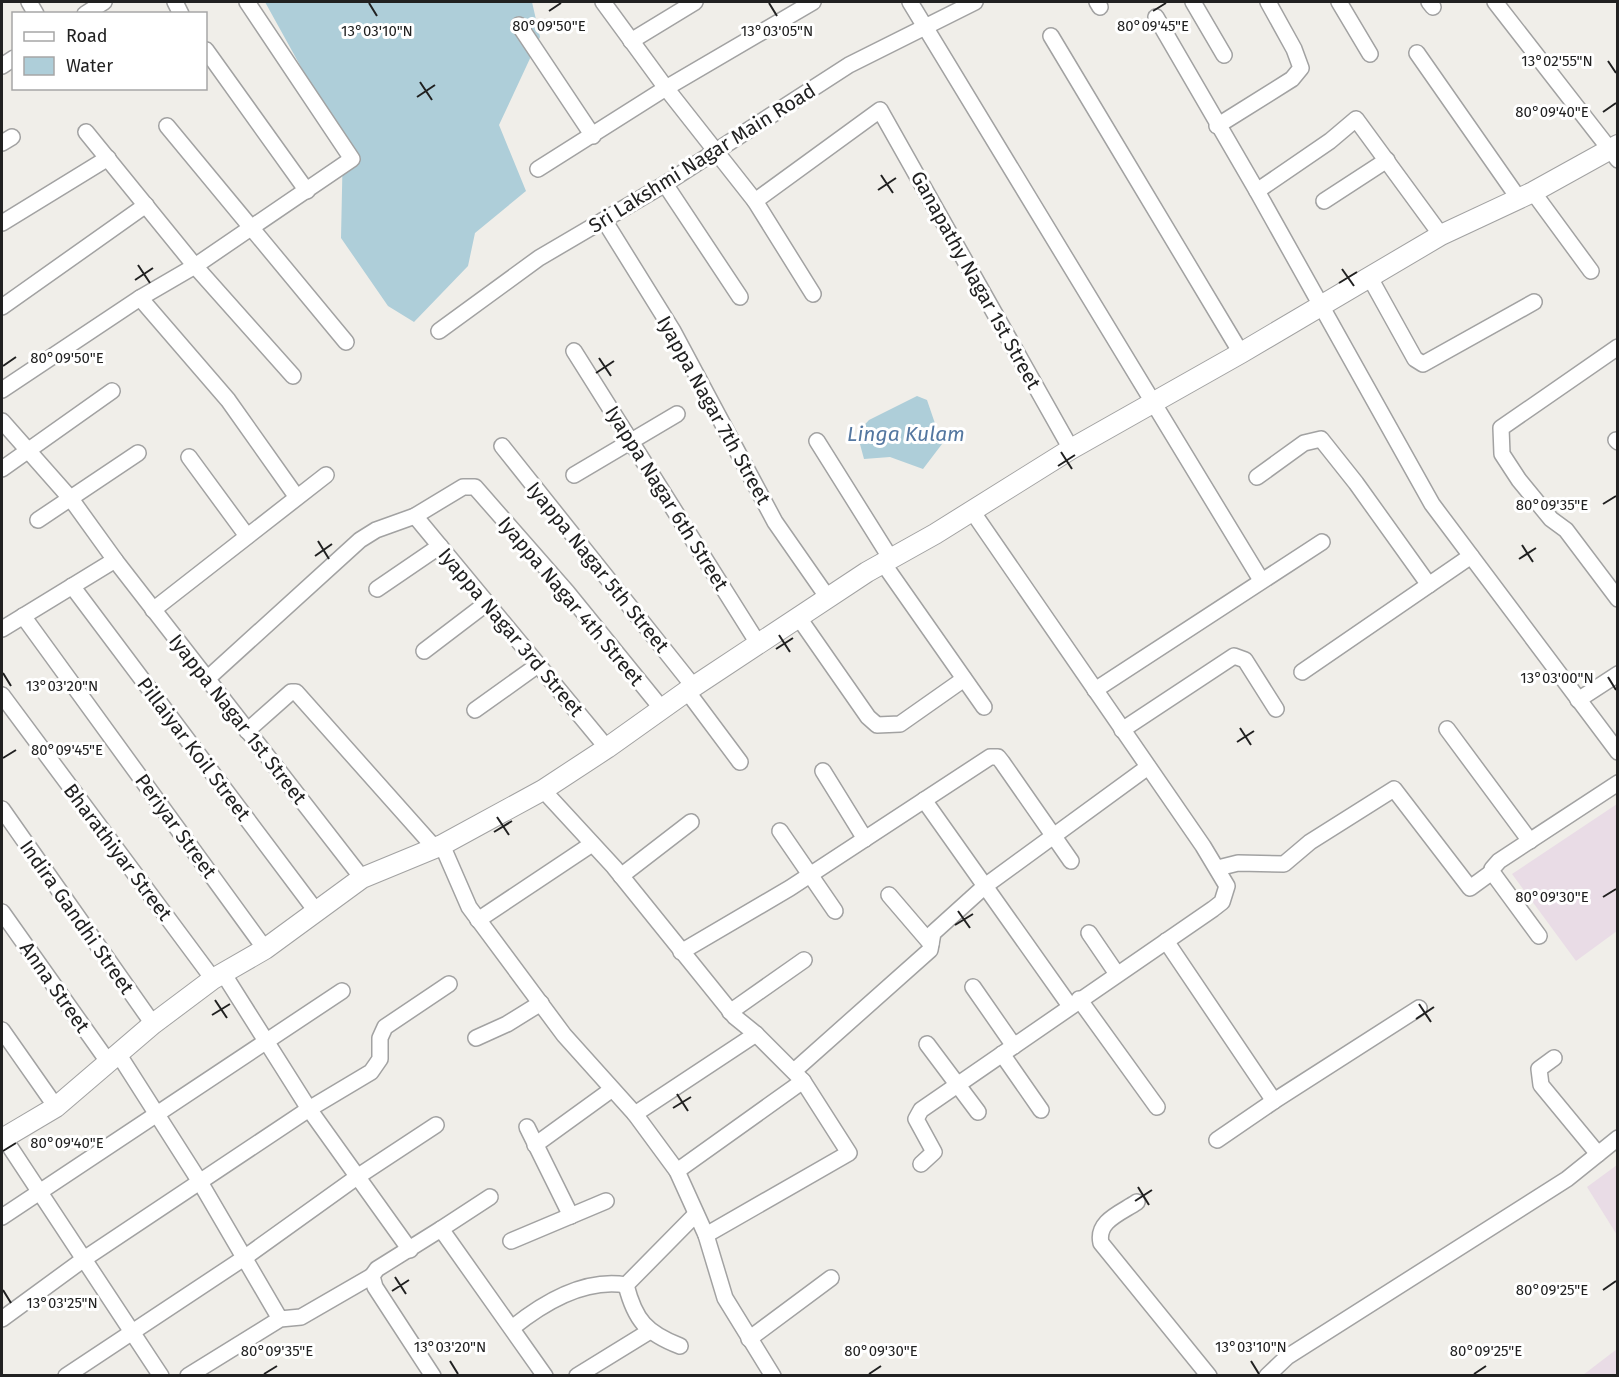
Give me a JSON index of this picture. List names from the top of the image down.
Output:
{
  "streets": {
    "street": [
      "Sri Lakshmi Nagar Main Road",
      "Ganapathy Nagar 1st Street",
      "Iyappa Nagar 7th Street",
      "Iyappa Nagar 6th Street",
      "Iyappa Nagar 5th Street",
      "Iyappa Nagar 4th Street",
      "Iyappa Nagar 3rd Street",
      "Iyappa Nagar 1st Street",
      "Pillaiyar Koil Street",
      "Periyar Street",
      "Bharathiyar Street",
      "Indira Gandhi Street",
      "Anna Street"
    ]
  },
  "crossings": [
    ["Sri Lakshmi Nagar Main Road", "Iyappa Nagar 7th Street"],
    ["Iyappa Nagar 4th Street", "Iyappa Nagar 3rd Street"]
  ],
  "water": ["Linga Kulam"],
  "legend": ["Road", "Water"],
  "coordinates": [
    "80°09'45\"E",
    "80°09'50\"E",
    "13°03'10\"N",
    "13°03'05\"N",
    "13°02'55\"N",
    "80°09'40\"E",
    "80°09'35\"E",
    "13°03'00\"N",
    "13°03'20\"N",
    "80°09'30\"E",
    "80°09'25\"E",
    "13°03'25\"N"
  ]
}
